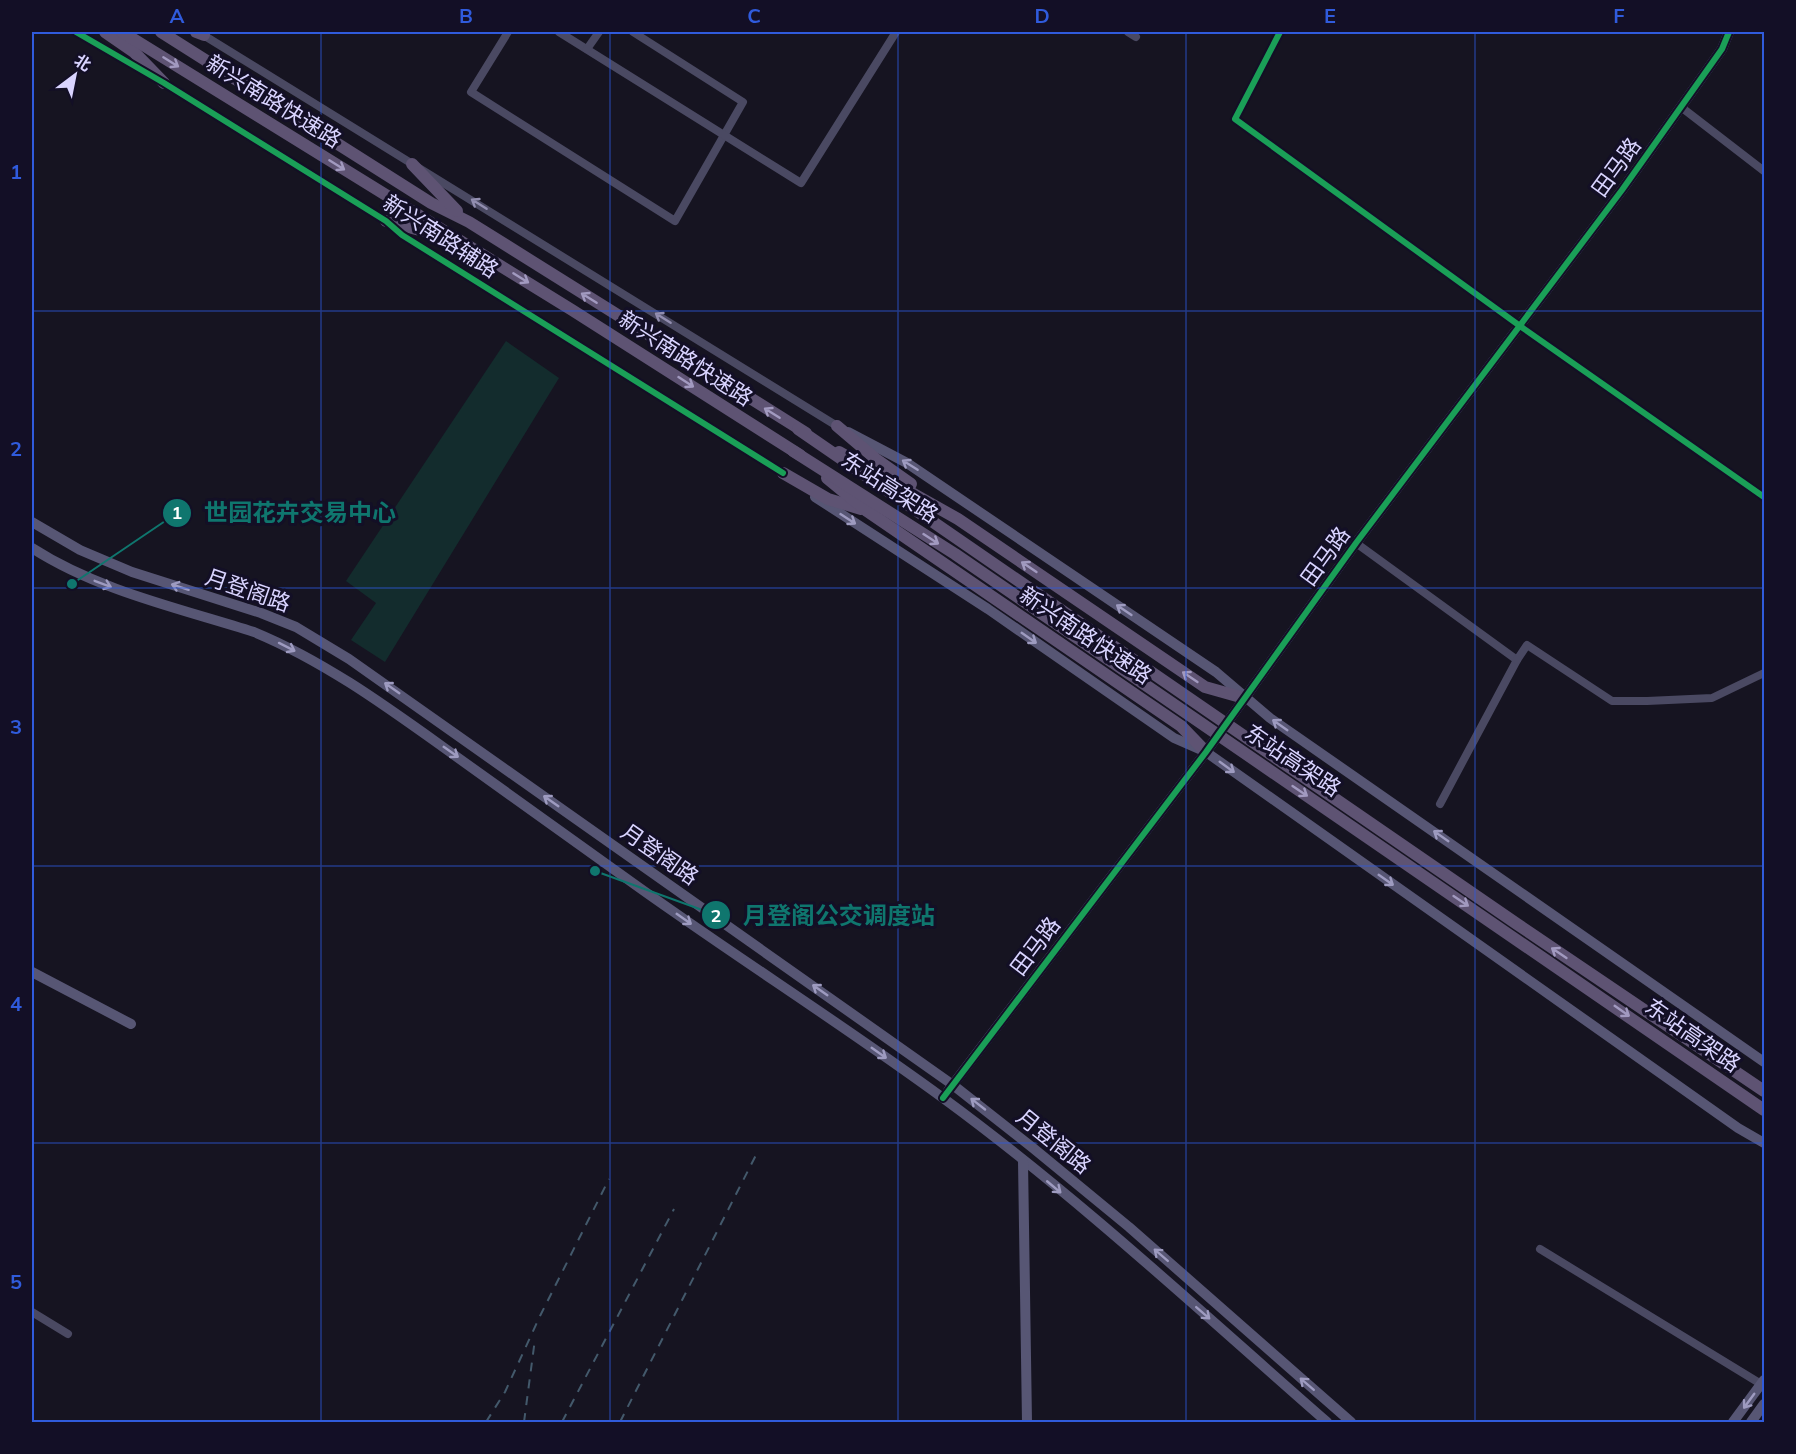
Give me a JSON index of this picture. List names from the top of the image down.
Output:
{
  "streets": {
    "main road": [
      "新兴南路快速路",
      "田马路",
      "东站高架路",
      "月登阁路"
    ],
    "street": ["新兴南路辅路"]
  },
  "crossings": [
    ["新兴南路快速路", "田马路"],
    ["新兴南路快速路", "东站高架路"],
    ["田马路", "月登阁路"]
  ],
  "places": ["世园花卉交易中心", "月登阁公交调度站"],
  "north": "top right",
  "grid": {
    "columns": [
      "A",
      "B",
      "C",
      "D",
      "E",
      "F"
    ],
    "rows": [
      "1",
      "2",
      "3",
      "4",
      "5"
    ]
  }
}
